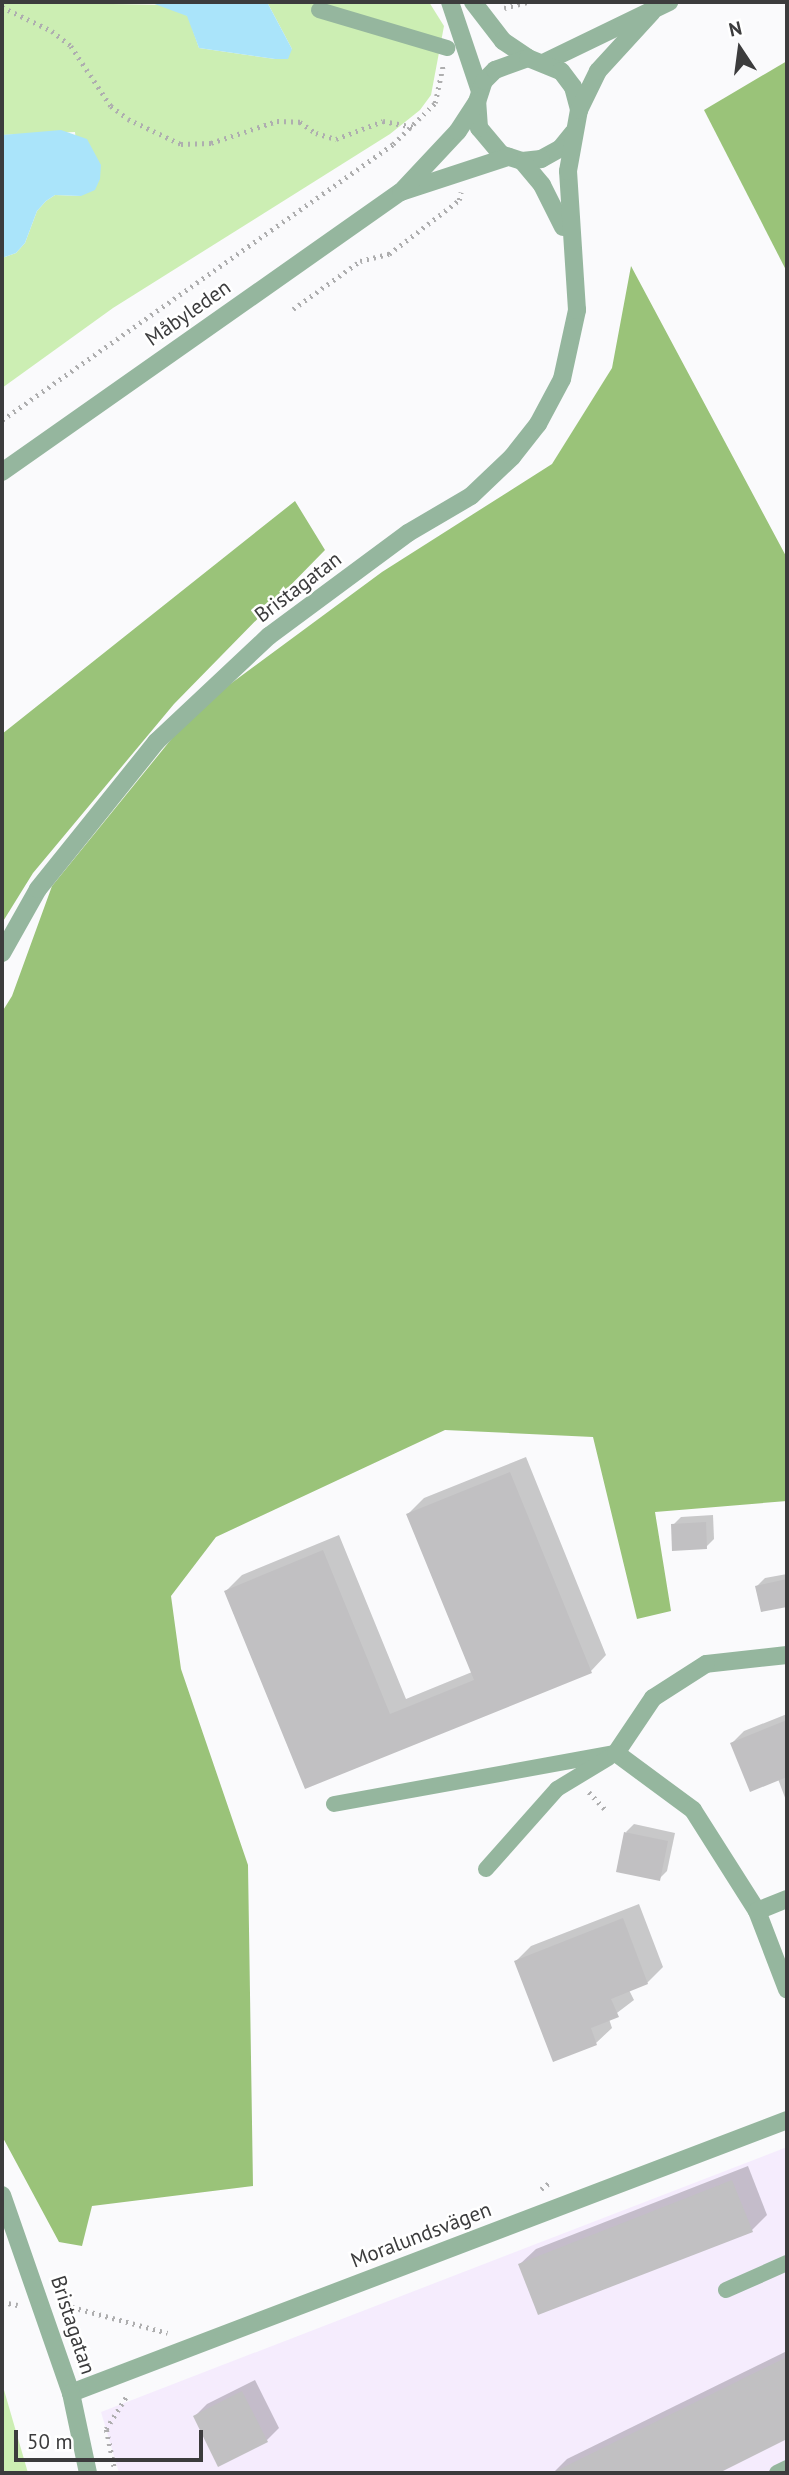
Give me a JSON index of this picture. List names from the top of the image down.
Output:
{
  "streets": {
    "street": ["Måbyleden", "Bristagatan", "Moralundsvägen"]
  },
  "crossings": [
    ["Måbyleden", "Bristagatan"],
    ["Bristagatan", "Moralundsvägen"]
  ],
  "scale_bar": "50 m",
  "north": "top"
}
